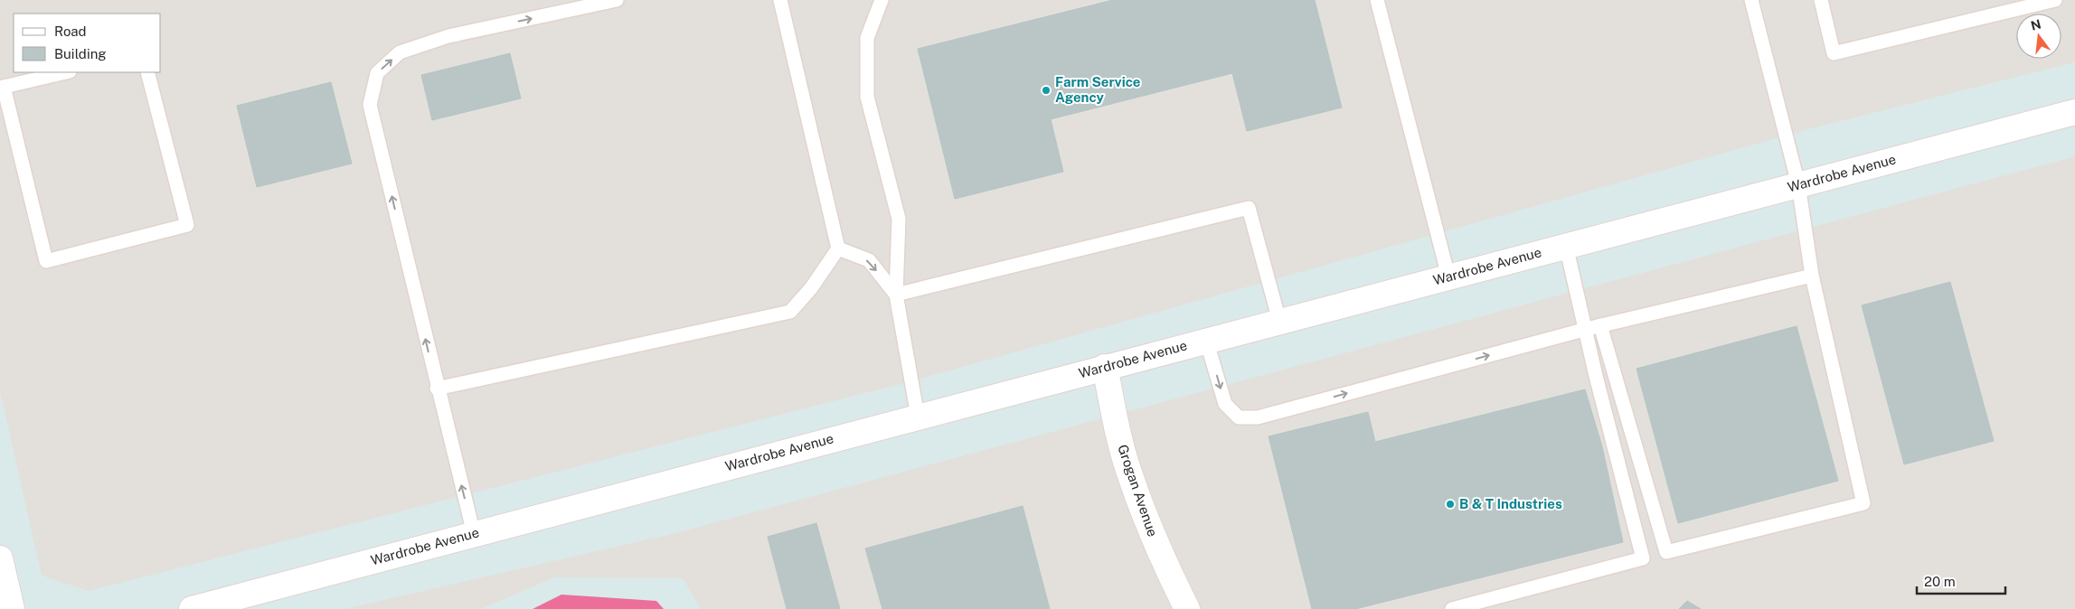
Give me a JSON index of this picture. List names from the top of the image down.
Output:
{
  "streets": {
    "street": ["Wardrobe Avenue", "Grogan Avenue"]
  },
  "crossings": [
    ["Wardrobe Avenue", "Grogan Avenue"]
  ],
  "places": ["Farm Service Agency", "B & T Industries"],
  "legend": ["Road", "Building"],
  "scale_bar": "20 m",
  "north": "top"
}
